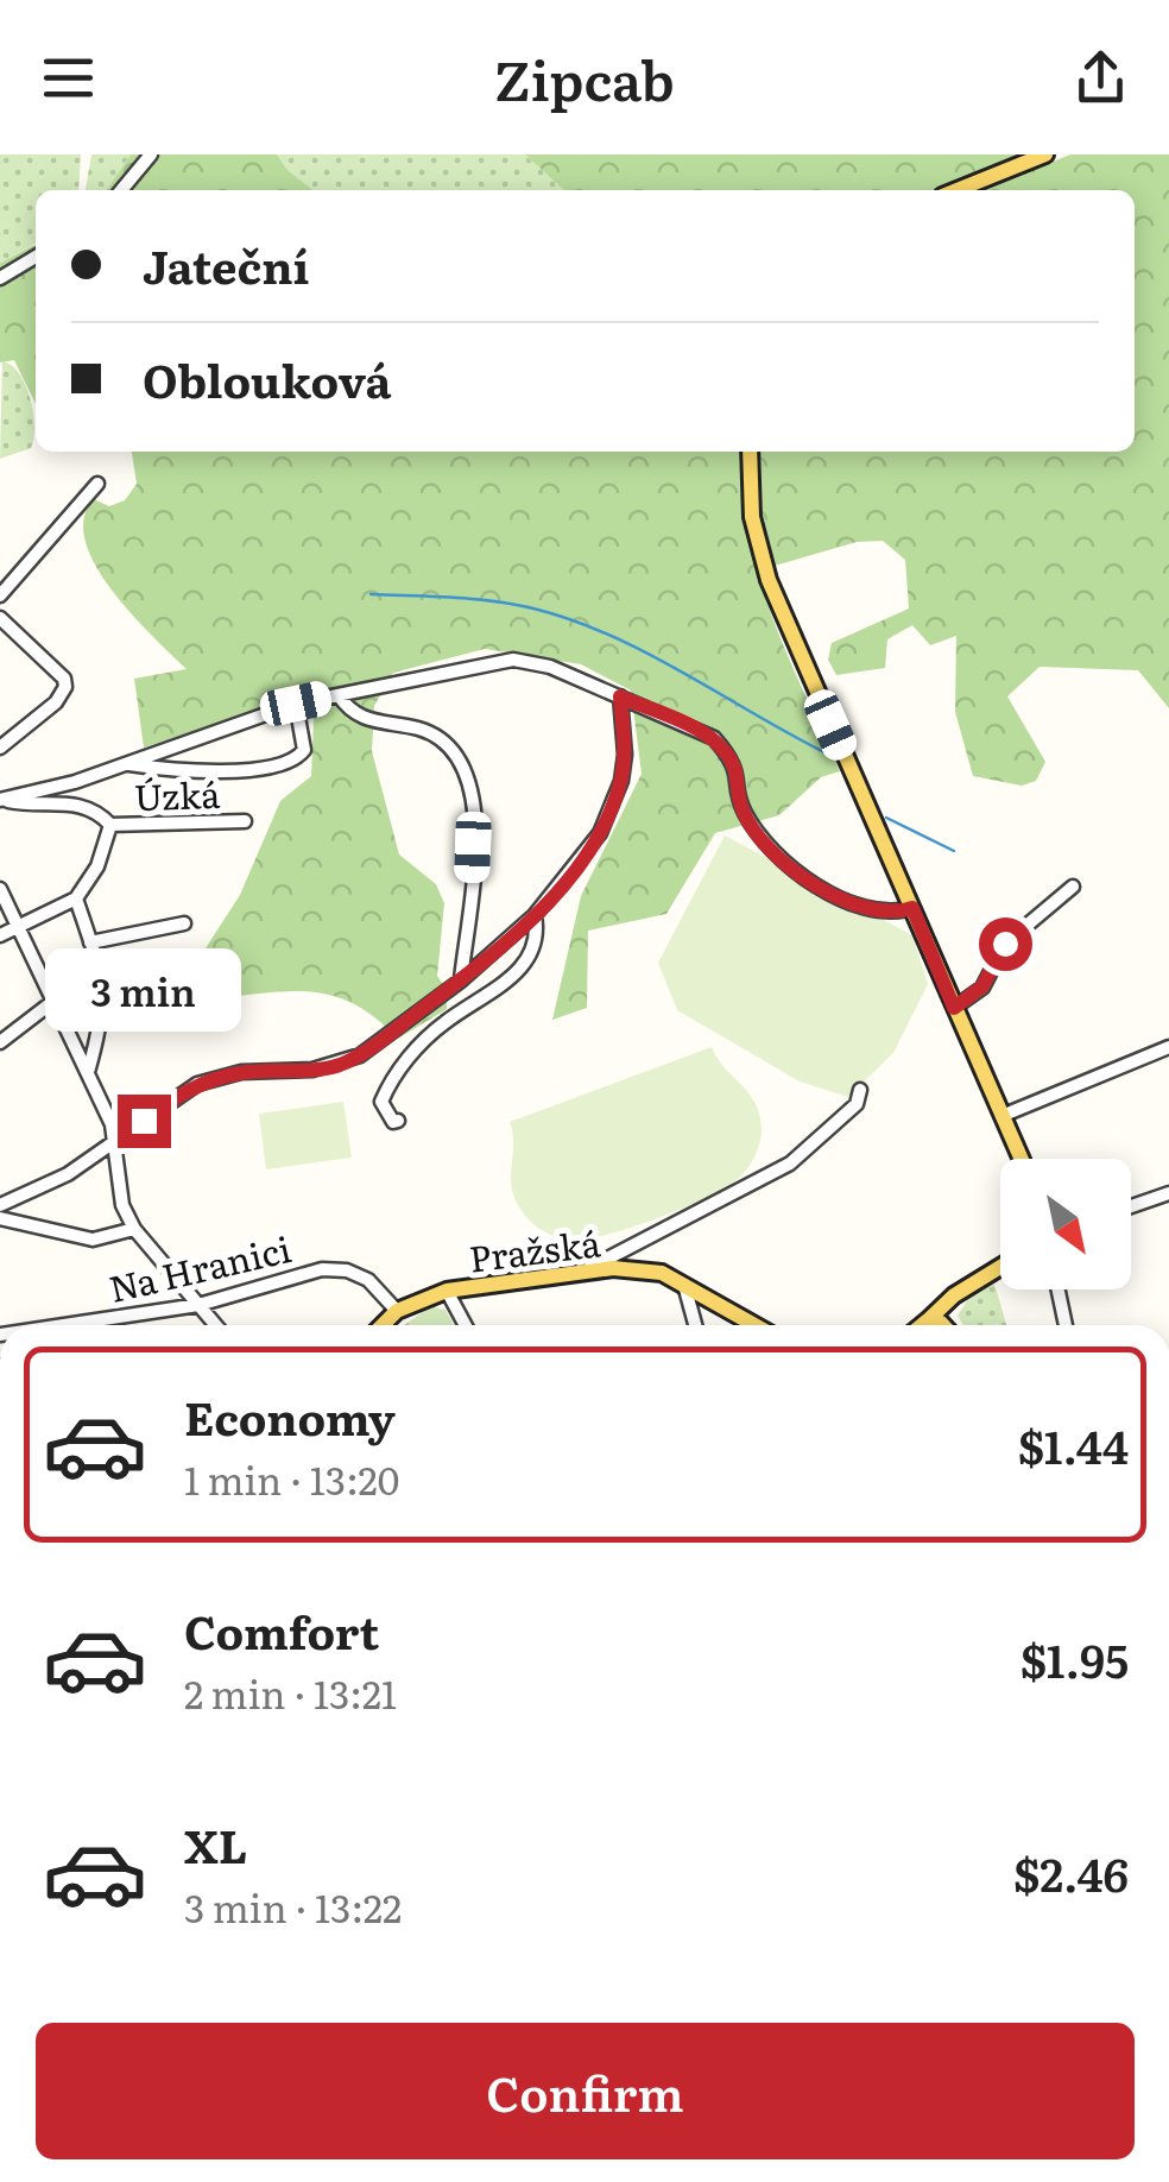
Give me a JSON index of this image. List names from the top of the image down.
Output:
{
  "streets": {
    "main road": ["Pražská"],
    "street": ["Úzká", "Na Hranici"]
  },
  "crossings": [
    ["Pražská", "Na Hranici"]
  ],
  "north": "bottom right",
  "page": {
    "header": "Zipcab",
    "banner": ["Jateční", "Oblouková"],
    "bubble": "3 min",
    "list": [
      {
        "name": "Economy",
        "note": "1 min · 13:20",
        "value": "$1.44"
      },
      {
        "name": "Comfort",
        "note": "2 min · 13:21",
        "value": "$1.95"
      },
      {
        "name": "XL",
        "note": "3 min · 13:22",
        "value": "$2.46"
      }
    ],
    "buttons": "Confirm"
  }
}
